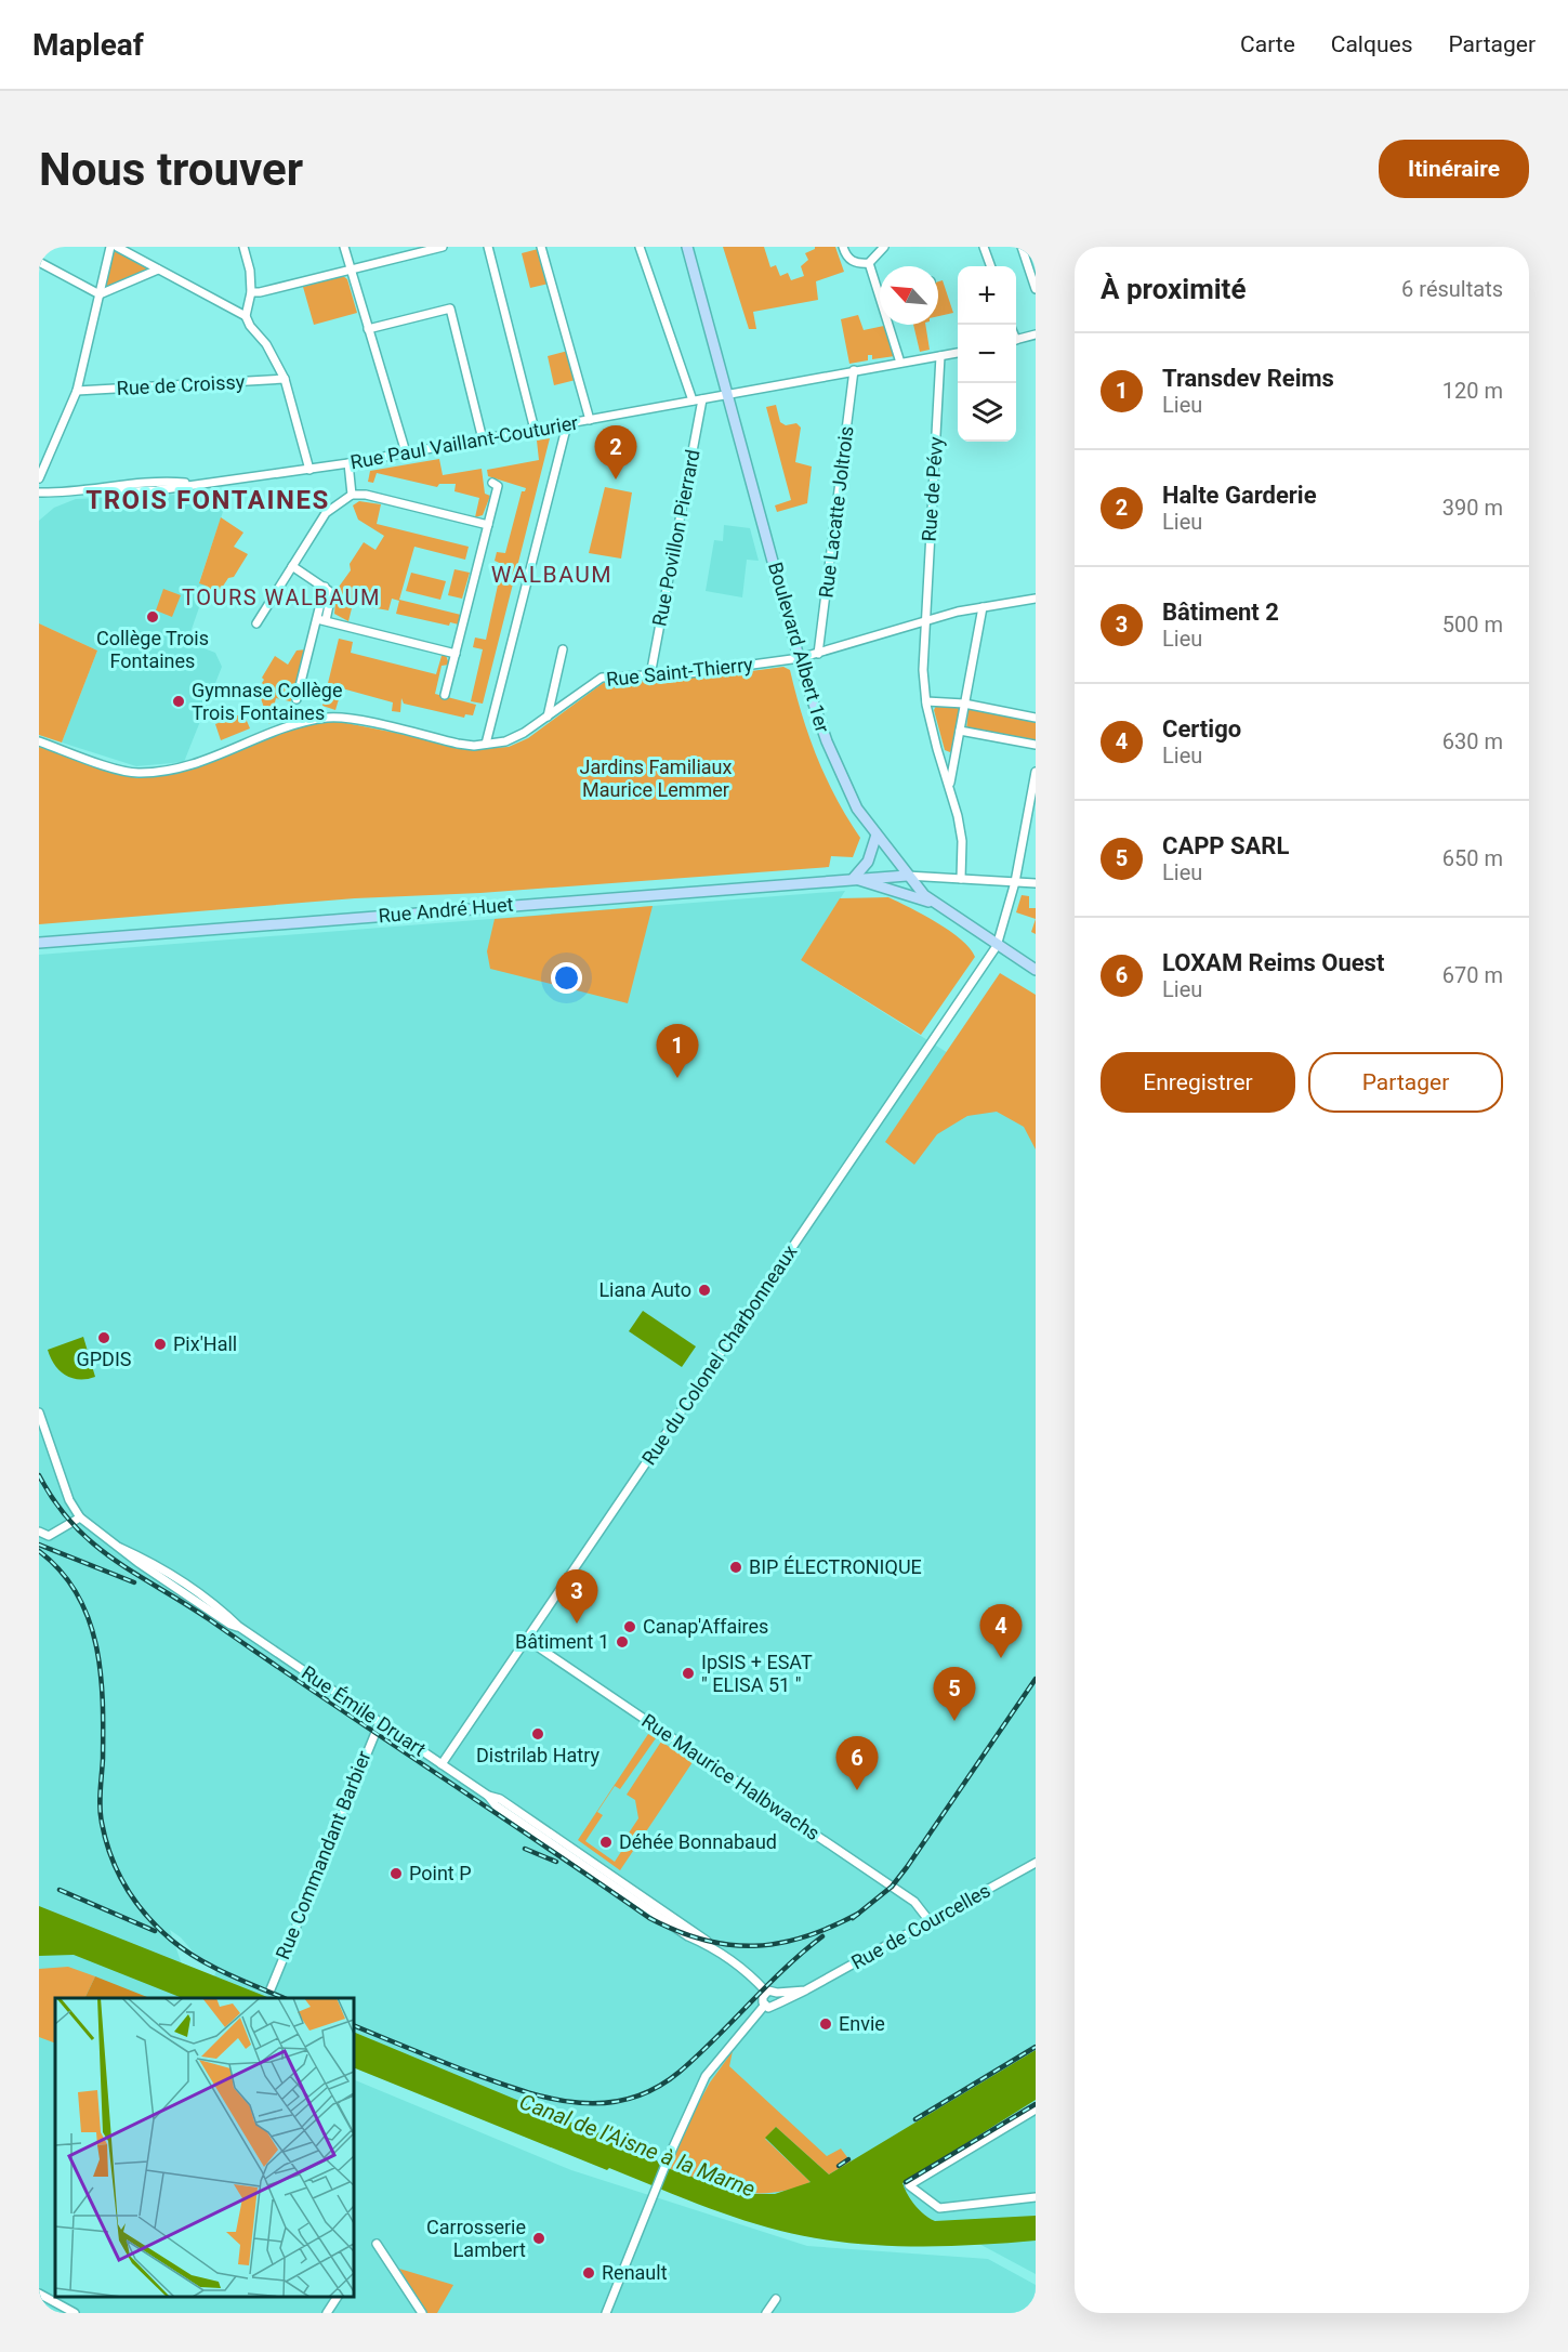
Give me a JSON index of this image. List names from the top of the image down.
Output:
{
  "streets": {
    "street": [
      "Rue de Croissy",
      "Rue Paul Vaillant-Couturier",
      "Rue de Pévy",
      "Rue Lacatte Joltrois",
      "Rue Povillon Pierrard",
      "Boulevard Albert 1er",
      "Rue Saint-Thierry",
      "Rue André Huet",
      "Rue du Colonel Charbonneaux",
      "Rue Émile Druart",
      "Rue Maurice Halbwachs",
      "Rue Commandant Barbier",
      "Rue de Courcelles"
    ]
  },
  "crossings": [
    ["Rue Paul Vaillant-Couturier", "Rue de Pévy"],
    ["Rue Paul Vaillant-Couturier", "Rue Lacatte Joltrois"],
    ["Rue Paul Vaillant-Couturier", "Rue Povillon Pierrard"],
    ["Rue Paul Vaillant-Couturier", "Boulevard Albert 1er"],
    ["Rue de Pévy", "Rue Saint-Thierry"],
    ["Rue Lacatte Joltrois", "Rue Saint-Thierry"],
    ["Rue Povillon Pierrard", "Rue Saint-Thierry"],
    ["Boulevard Albert 1er", "Rue Saint-Thierry"],
    ["Boulevard Albert 1er", "Rue André Huet"],
    ["Boulevard Albert 1er", "Rue du Colonel Charbonneaux"],
    ["Rue du Colonel Charbonneaux", "Rue Émile Druart"],
    ["Rue du Colonel Charbonneaux", "Rue Maurice Halbwachs"],
    ["Rue Émile Druart", "Rue Commandant Barbier"],
    ["Rue Émile Druart", "Rue de Courcelles"],
    ["Rue Maurice Halbwachs", "Rue de Courcelles"]
  ],
  "districts": ["TROIS FONTAINES", "WALBAUM", "TOURS WALBAUM"],
  "water": ["Canal de l'Aisne à la Marne"],
  "parks": ["Jardins Familiaux Maurice Lemmer"],
  "places": [
    "Collège Trois Fontaines",
    "Gymnase Collège Trois Fontaines",
    "Liana Auto",
    "GPDIS",
    "Pix'Hall",
    "BIP ÉLECTRONIQUE",
    "Canap'Affaires",
    "Bâtiment 1",
    "IpSIS + ESAT \" ELISA 51 \"",
    "Distrilab Hatry",
    "Déhée Bonnabaud",
    "Point P",
    "Envie",
    "Carrosserie Lambert",
    "Renault"
  ],
  "north": "top left",
  "page": {
    "header": "Mapleaf",
    "nav": ["Carte", "Calques", "Partager"],
    "buttons": [
      "Itinéraire",
      ["Enregistrer", "Partager"]
    ],
    "title": "Nous trouver",
    "heading": ["À proximité", "6 résultats"],
    "map_buttons": ["+", "−"],
    "list": [
      {
        "mark": "1",
        "name": "Transdev Reims",
        "note": "Lieu",
        "value": "120 m"
      },
      {
        "mark": "2",
        "name": "Halte Garderie",
        "note": "Lieu",
        "value": "390 m"
      },
      {
        "mark": "3",
        "name": "Bâtiment 2",
        "note": "Lieu",
        "value": "500 m"
      },
      {
        "mark": "4",
        "name": "Certigo",
        "note": "Lieu",
        "value": "630 m"
      },
      {
        "mark": "5",
        "name": "CAPP SARL",
        "note": "Lieu",
        "value": "650 m"
      },
      {
        "mark": "6",
        "name": "LOXAM Reims Ouest",
        "note": "Lieu",
        "value": "670 m"
      }
    ],
    "pins": [
      "2",
      "1",
      "3",
      "4",
      "5",
      "6"
    ]
  }
}
